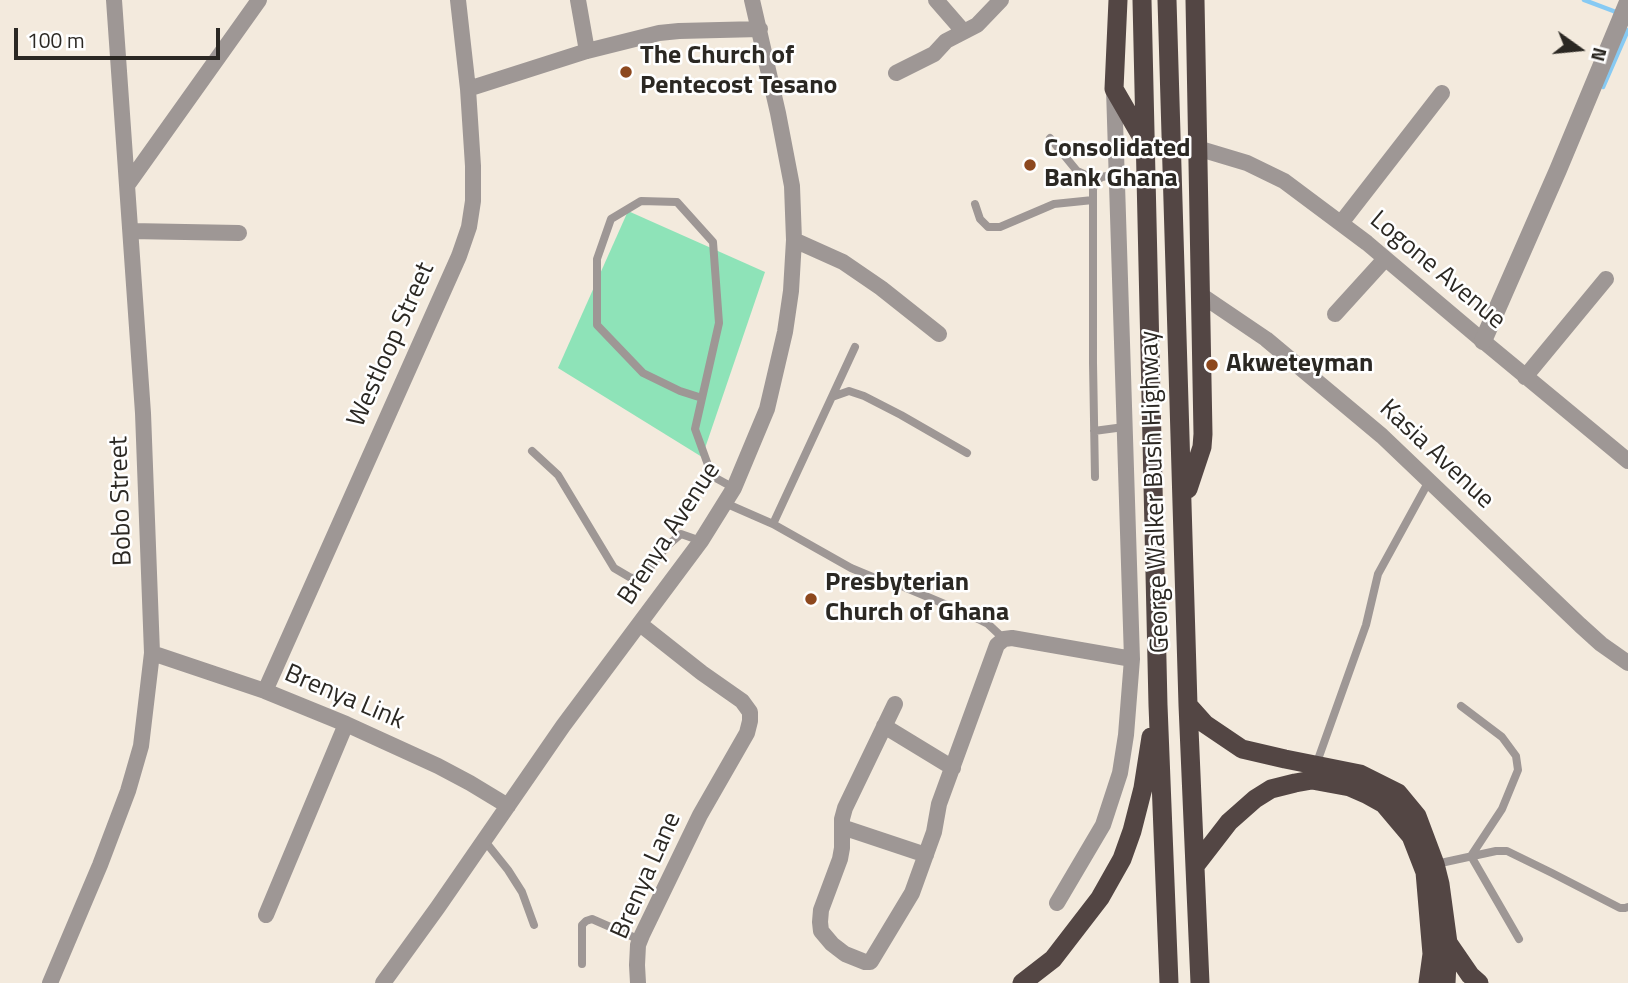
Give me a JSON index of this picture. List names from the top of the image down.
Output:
{
  "streets": {
    "highway": ["George Walker Bush Highway"],
    "street": [
      "Logone Avenue",
      "Westloop Street",
      "Kasia Avenue",
      "Bobo Street",
      "Brenya Avenue",
      "Brenya Link",
      "Brenya Lane"
    ]
  },
  "crossings": [
    ["Westloop Street", "Brenya Link"],
    ["Bobo Street", "Brenya Link"],
    ["Brenya Avenue", "Brenya Link"],
    ["Brenya Avenue", "Brenya Lane"]
  ],
  "places": [
    "The Church of Pentecost Tesano",
    "Consolidated Bank Ghana",
    "Akweteyman",
    "Presbyterian Church of Ghana"
  ],
  "scale_bar": "100 m",
  "north": "right"
}
